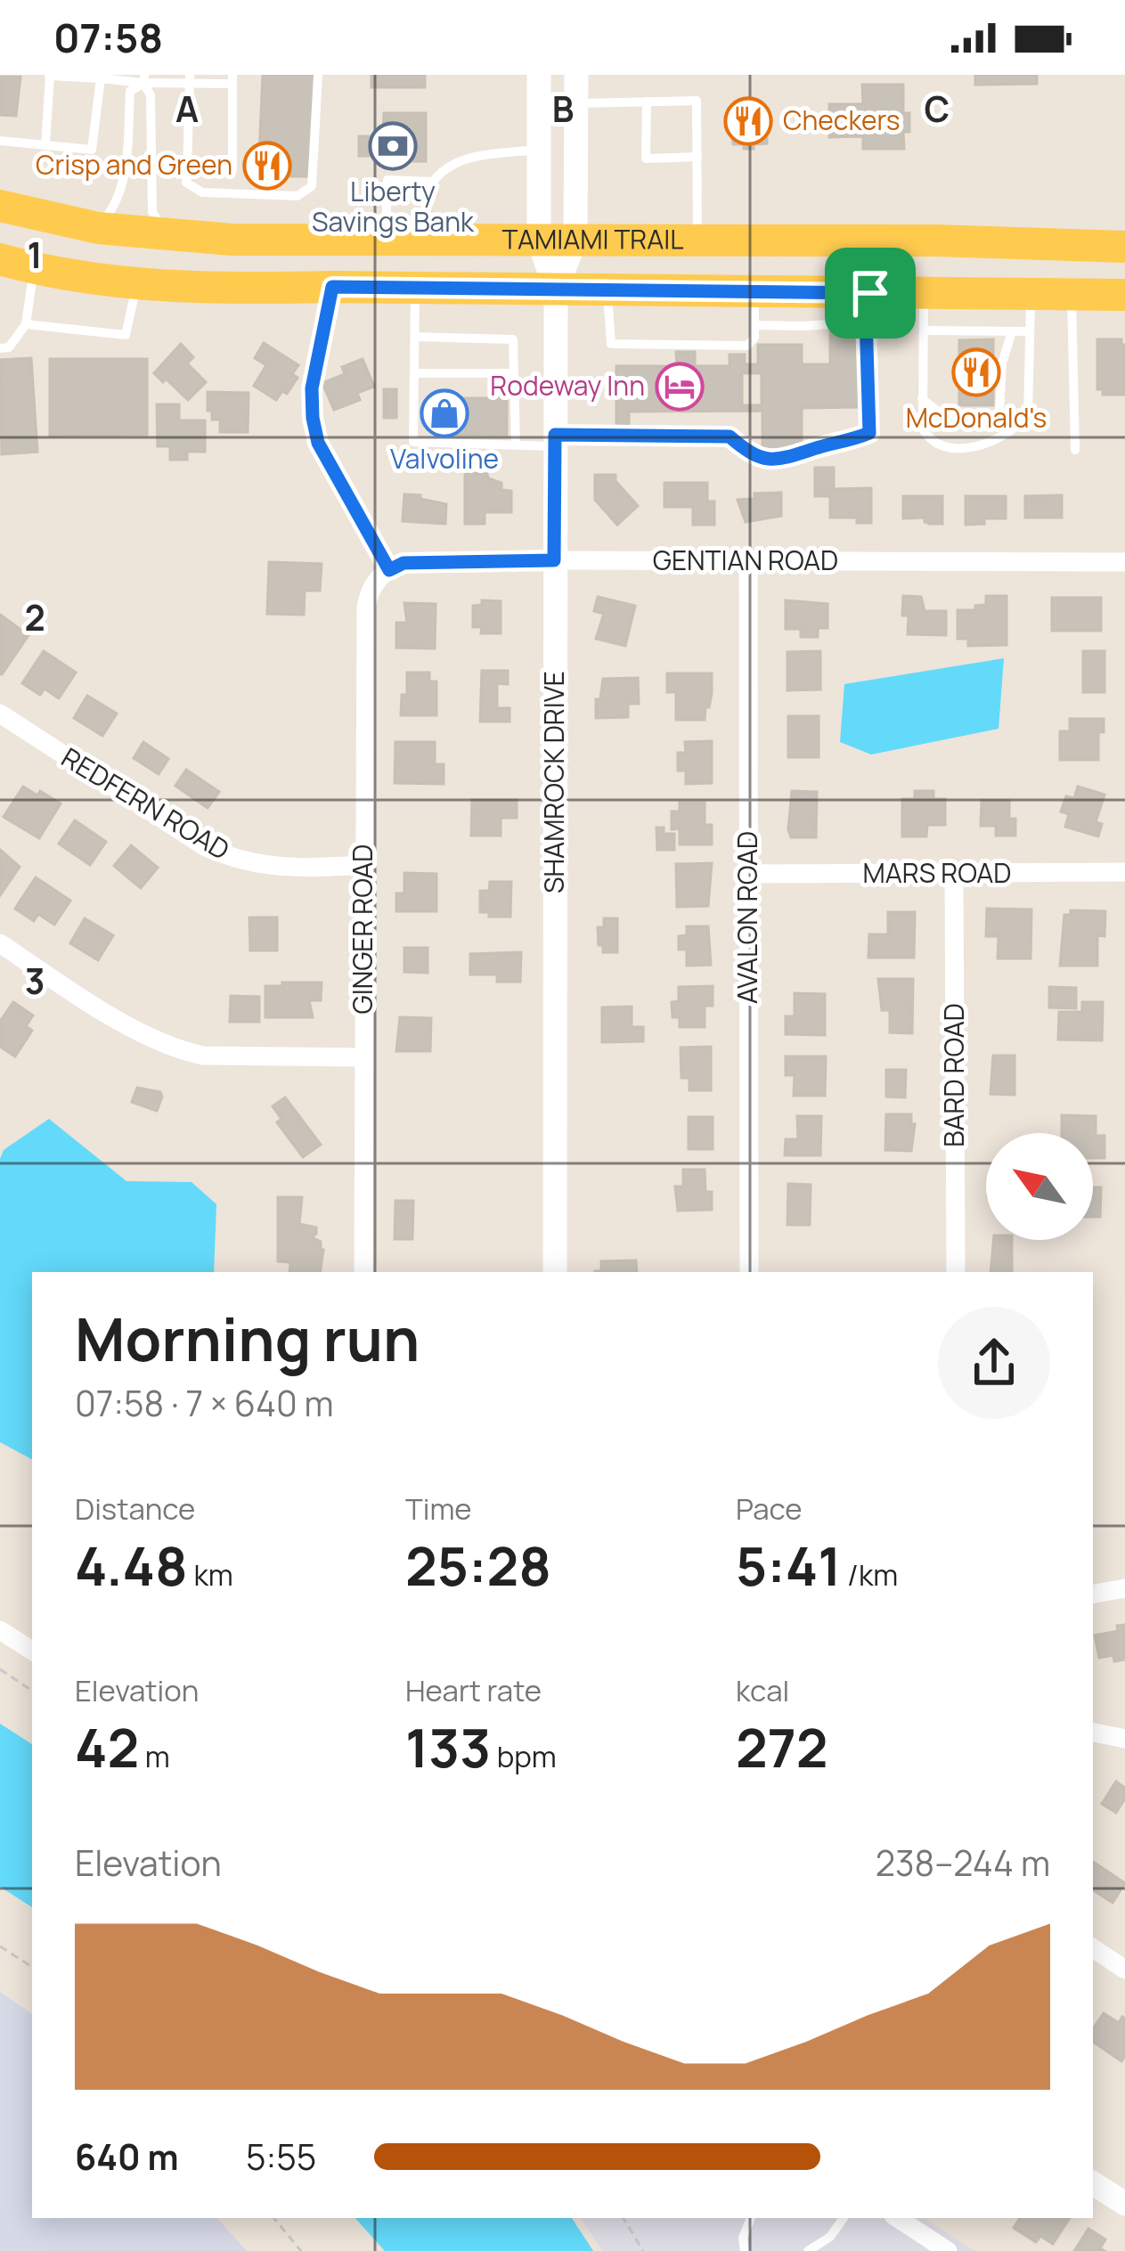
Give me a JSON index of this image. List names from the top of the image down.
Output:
{
  "streets": {
    "main road": ["TAMIAMI TRAIL"],
    "street": [
      "GENTIAN ROAD",
      "SHAMROCK DRIVE",
      "REDFERN ROAD",
      "MARS ROAD",
      "AVALON ROAD",
      "GINGER ROAD",
      "BARD ROAD"
    ]
  },
  "crossings": [
    ["TAMIAMI TRAIL", "SHAMROCK DRIVE"],
    ["GENTIAN ROAD", "SHAMROCK DRIVE"],
    ["GENTIAN ROAD", "AVALON ROAD"],
    ["GENTIAN ROAD", "GINGER ROAD"],
    ["REDFERN ROAD", "GINGER ROAD"],
    ["MARS ROAD", "AVALON ROAD"],
    ["MARS ROAD", "BARD ROAD"]
  ],
  "places": {
    "restaurant": ["Checkers", "Crisp and Green", "McDonald's"],
    "bank": ["Liberty Savings Bank"],
    "hotel": ["Rodeway Inn"],
    "shop": ["Valvoline"]
  },
  "north": "top left",
  "page": {
    "status": "07:58",
    "heading": ["Morning run", "07:58 · 7 × 640 m"],
    "stats": [
      ["Distance", "4.48 km"],
      ["Time", "25:28"],
      ["Pace", "5:41 /km"],
      ["Elevation", "42 m"],
      ["Heart rate", "133 bpm"],
      ["kcal", "272"]
    ],
    "chart": ["Elevation", "238–244 m"],
    "list": [
      {
        "name": "640 m",
        "note": "5:55"
      }
    ]
  },
  "grid": {
    "columns": ["A", "B", "C"],
    "rows": ["1", "2", "3"]
  }
}
